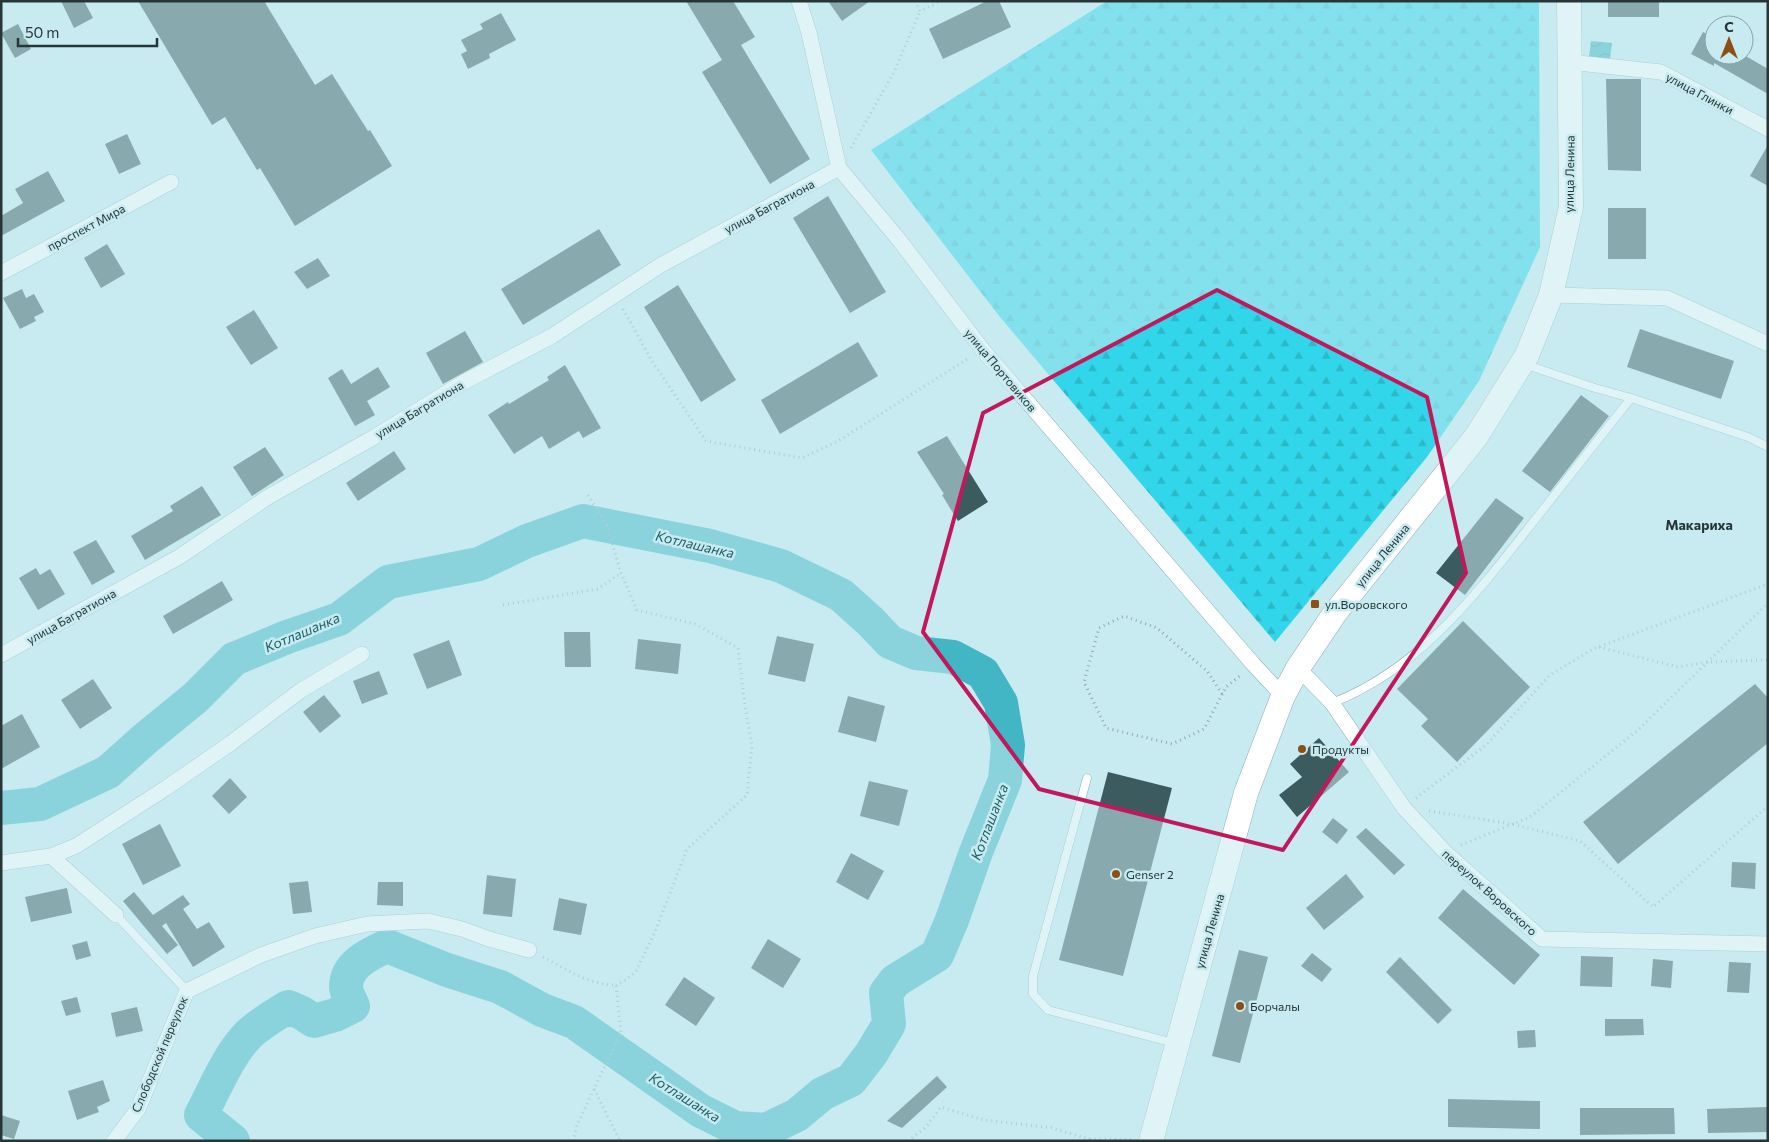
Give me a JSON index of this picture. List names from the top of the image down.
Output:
{
  "streets": {
    "main road": ["улица Ленина"],
    "street": [
      "улица Глинки",
      "улица Багратиона",
      "проспект Мира",
      "улица Портовиков",
      "переулок Воровского",
      "Слободской переулок"
    ]
  },
  "crossings": [
    ["улица Глинки", "улица Ленина"],
    ["улица Ленина", "улица Портовиков"],
    ["улица Ленина", "переулок Воровского"],
    ["улица Багратиона", "улица Портовиков"]
  ],
  "districts": ["Макариха"],
  "water": ["Котлашанка"],
  "places": {
    "transit": ["ул.Воровского"],
    "other": ["Продукты", "Genser 2", "Борчалы"]
  },
  "scale_bar": "50 m",
  "north": "top"
}
